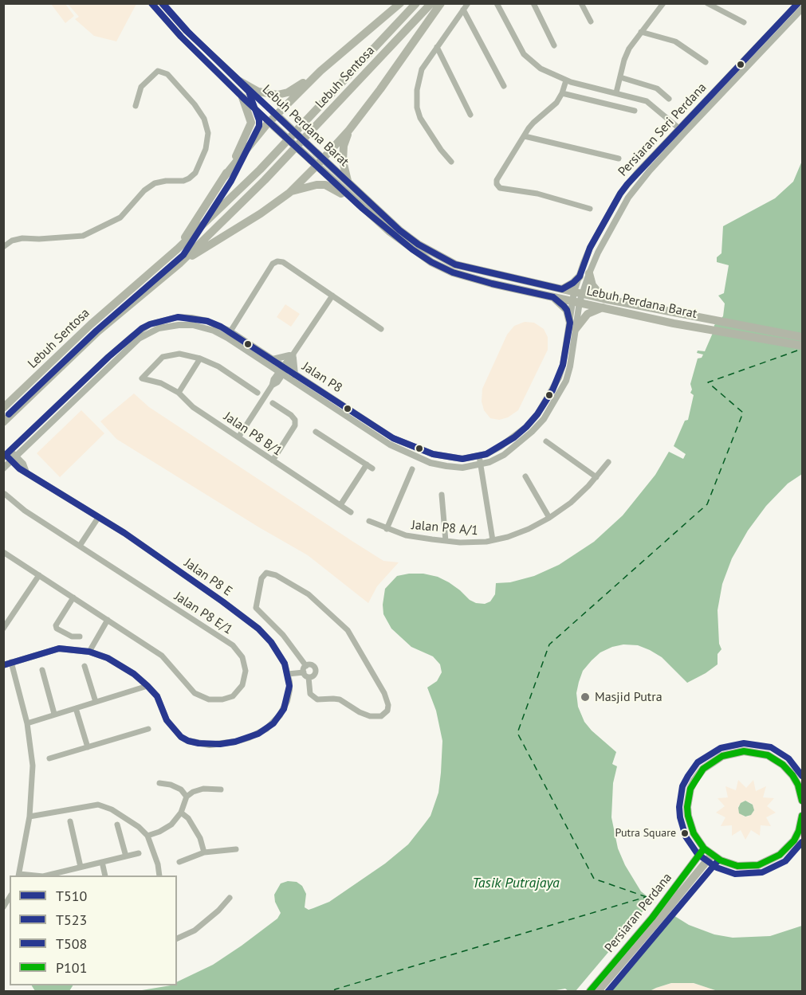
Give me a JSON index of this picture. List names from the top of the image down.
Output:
{
  "streets": {
    "main road": ["Lebuh Sentosa", "Lebuh Perdana Barat", "Persiaran Perdana"],
    "street": [
      "Persiaran Seri Perdana",
      "Jalan P8",
      "Jalan P8 B/1",
      "Jalan P8 A/1",
      "Jalan P8 E",
      "Jalan P8 E/1"
    ]
  },
  "crossings": [
    ["Lebuh Perdana Barat", "Persiaran Seri Perdana"],
    ["Lebuh Perdana Barat", "Jalan P8"],
    ["Persiaran Seri Perdana", "Jalan P8"],
    ["Jalan P8", "Jalan P8 E"]
  ],
  "water": ["Tasik Putrajaya"],
  "places": ["Masjid Putra", "Putra Square"],
  "lines": [
    "transit line T510",
    "transit line T523",
    "transit line T508",
    "transit line P101"
  ],
  "legend": [
    "T510",
    "T523",
    "T508",
    "P101"
  ]
}
